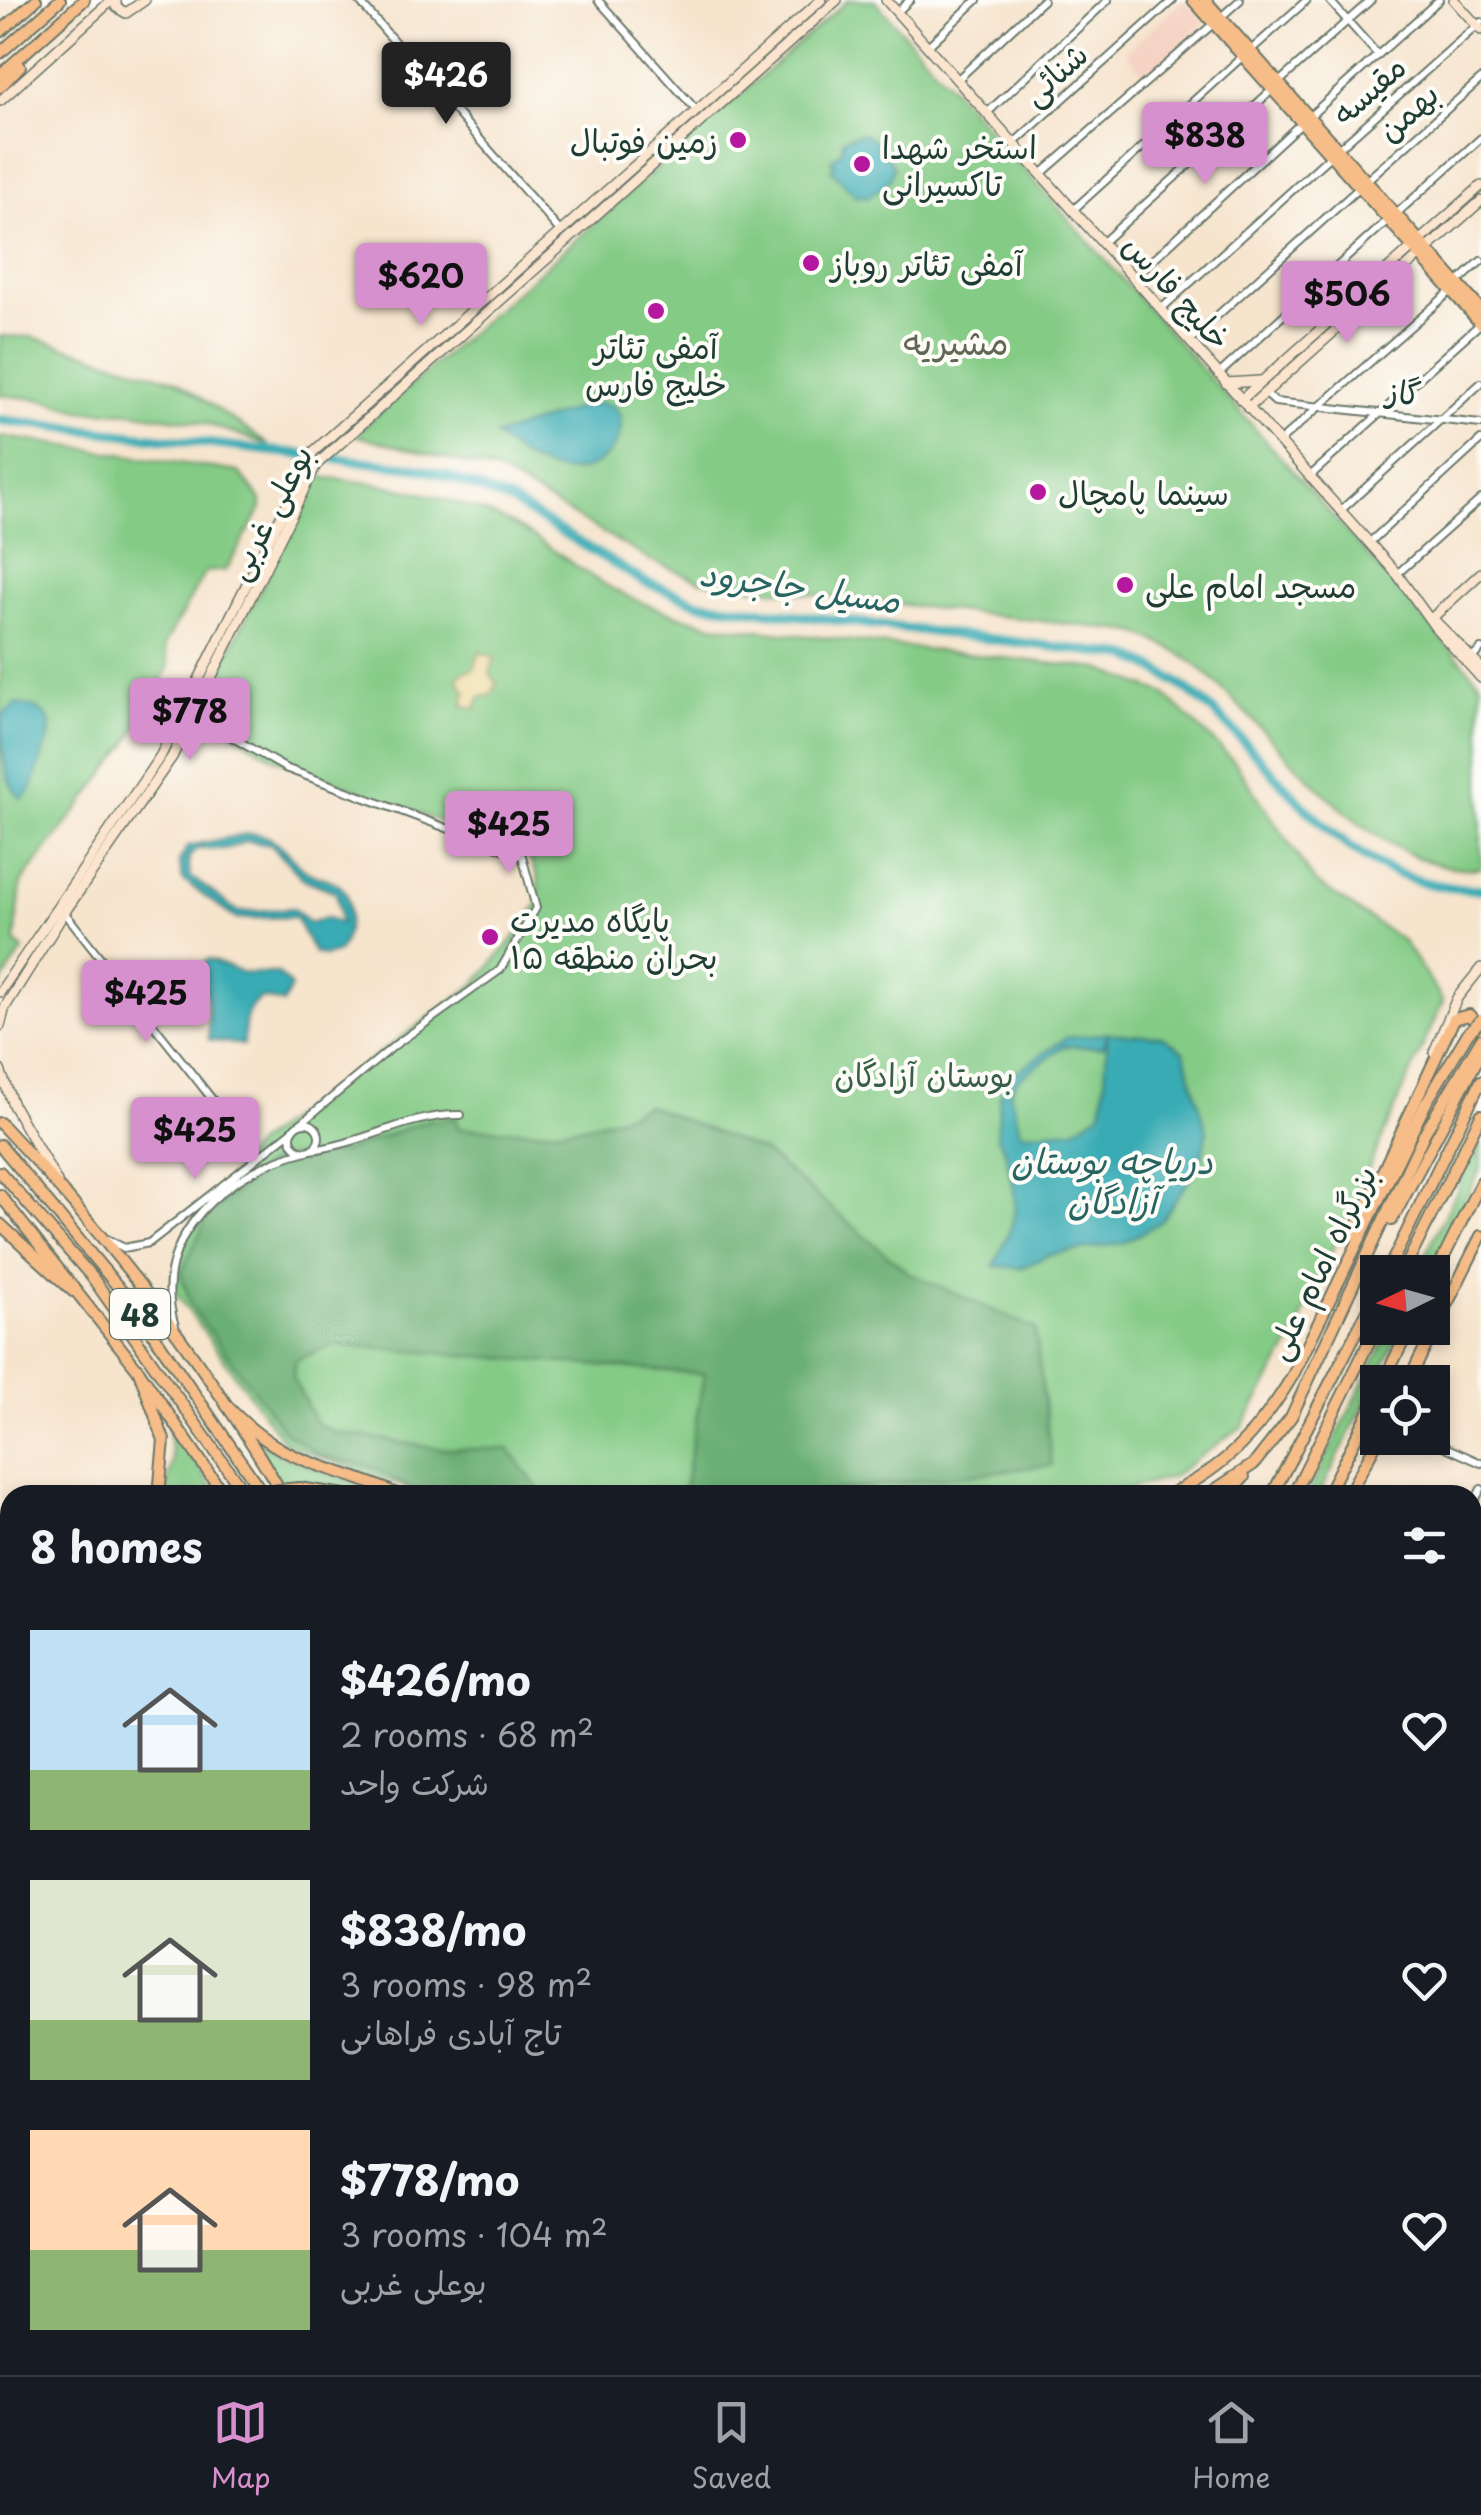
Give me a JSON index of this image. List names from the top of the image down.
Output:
{
  "streets": {
    "main road": [
      "خلیج فارس",
      "بوعلی غربی",
      "بزرگراه امام علی",
      "48"
    ],
    "street": [
      "شنائی",
      "مقیسه",
      "بهمن",
      "گاز"
    ]
  },
  "crossings": [
    ["شنائی", "خلیج فارس"],
    ["مقیسه", "خلیج فارس"],
    ["بهمن", "خلیج فارس"]
  ],
  "districts": ["مشیریه"],
  "water": ["مسیل جاجرود", "دریاچه بوستان آزادگان"],
  "parks": ["بوستان آزادگان"],
  "places": [
    "زمین فوتبال",
    "استخر شهدا تاکسیرانی",
    "آمفی تئاتر روباز",
    "آمفی تئاتر خلیج فارس",
    "سینما پامچال",
    "مسجد امام علی",
    "پایگاه مدیرت بحران منطقه ۱۵"
  ],
  "north": "left",
  "page": {
    "price": [
      "$426",
      "$838",
      "$620",
      "$506",
      "$778",
      "$425",
      "$425",
      "$425"
    ],
    "heading": "8 homes",
    "list": [
      {
        "name": "$426/mo",
        "note": "2 rooms · 68 m² · شرکت واحد"
      },
      {
        "name": "$838/mo",
        "note": "3 rooms · 98 m² · تاج آبادی فراهانی"
      },
      {
        "name": "$778/mo",
        "note": "3 rooms · 104 m² · بوعلی غربی"
      }
    ],
    "tabs": ["Map", "Saved", "Home"]
  }
}
